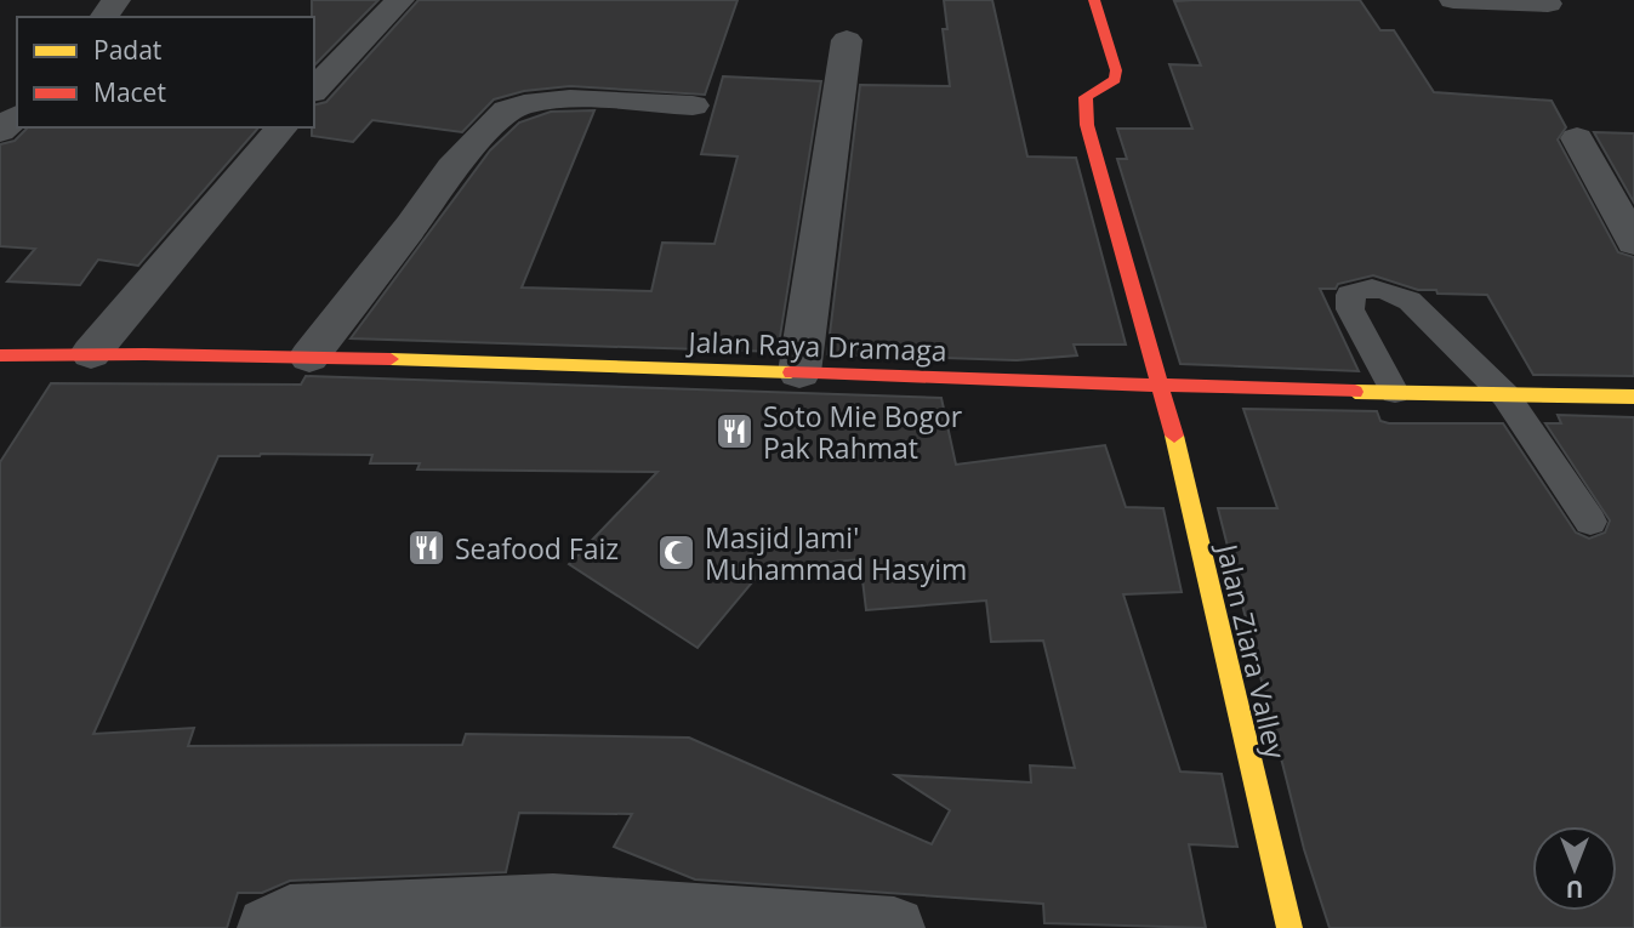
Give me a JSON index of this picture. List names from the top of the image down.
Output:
{
  "streets": {
    "main road": ["Jalan Raya Dramaga", "Jalan Ziara Valley"]
  },
  "crossings": [
    ["Jalan Raya Dramaga", "Jalan Ziara Valley"]
  ],
  "places": {
    "restaurant": ["Soto Mie Bogor Pak Rahmat", "Seafood Faiz"],
    "mosque": ["Masjid Jami' Muhammad Hasyim"]
  },
  "legend": ["Padat", "Macet"],
  "north": "bottom"
}
